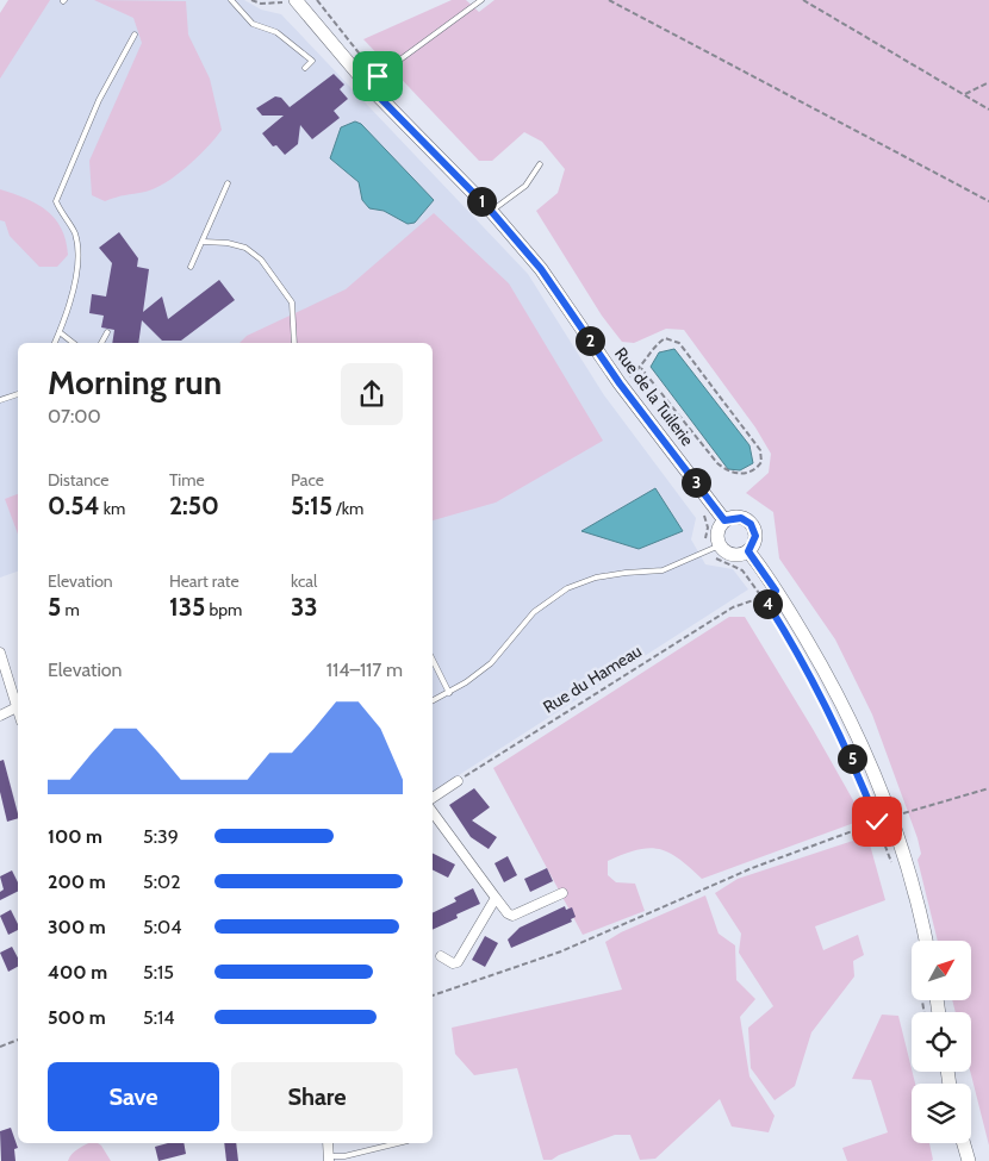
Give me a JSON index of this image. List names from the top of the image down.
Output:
{
  "streets": {
    "street": ["Rue de la Tuilerie"],
    "path": ["Rue du Hameau"]
  },
  "north": "top right",
  "page": {
    "pins": [
      "1",
      "2",
      "3",
      "4",
      "5"
    ],
    "heading": ["Morning run", "07:00"],
    "stats": [
      ["Distance", "0.54 km"],
      ["Time", "2:50"],
      ["Pace", "5:15 /km"],
      ["Elevation", "5 m"],
      ["Heart rate", "135 bpm"],
      ["kcal", "33"]
    ],
    "chart": ["Elevation", "114–117 m"],
    "list": [
      {
        "name": "100 m",
        "note": "5:39"
      },
      {
        "name": "200 m",
        "note": "5:02"
      },
      {
        "name": "300 m",
        "note": "5:04"
      },
      {
        "name": "400 m",
        "note": "5:15"
      },
      {
        "name": "500 m",
        "note": "5:14"
      }
    ],
    "buttons": ["Save", "Share"]
  }
}
